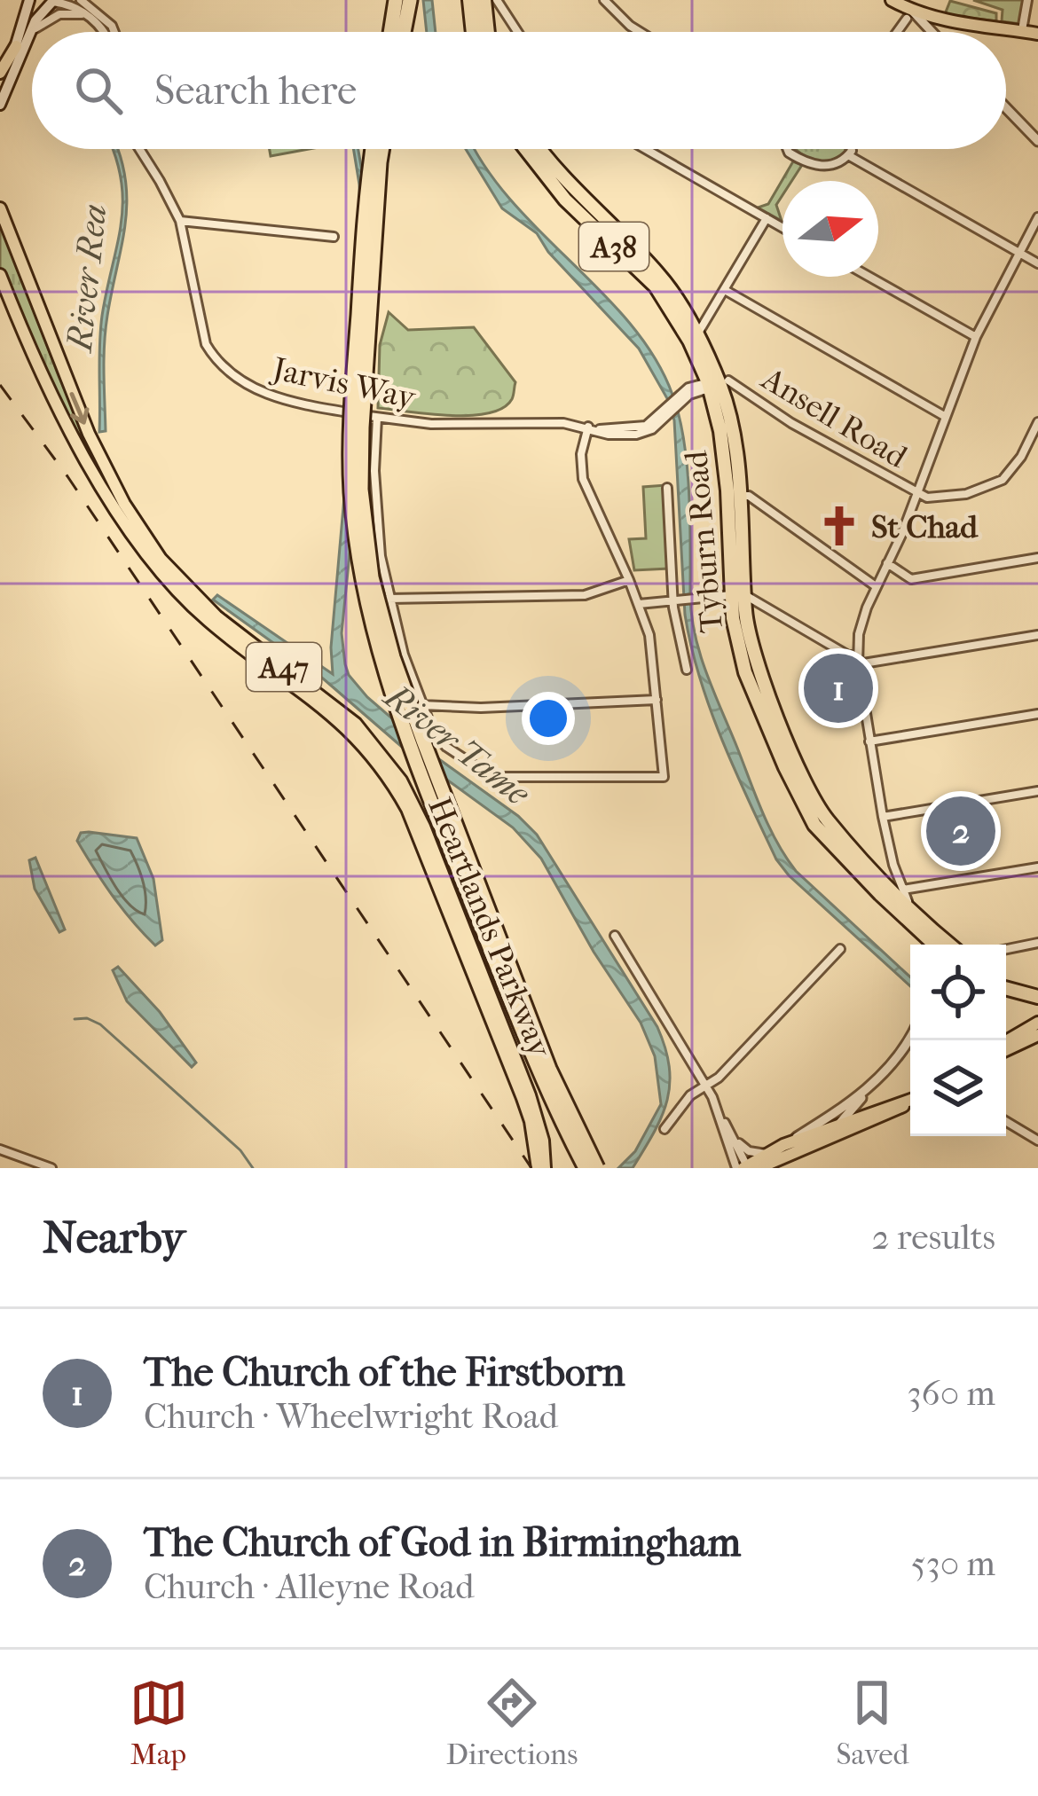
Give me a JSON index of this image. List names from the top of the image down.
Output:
{
  "streets": {
    "highway": ["A38", "Tyburn Road"],
    "main road": ["A47", "Heartlands Parkway"],
    "street": ["Jarvis Way", "Ansell Road"]
  },
  "crossings": [
    ["Jarvis Way", "Ansell Road"],
    ["Jarvis Way", "Tyburn Road"],
    ["Ansell Road", "Tyburn Road"]
  ],
  "water": ["River Rea", "River Tame"],
  "places": {
    "church": ["St Chad"]
  },
  "north": "right",
  "page": {
    "search": "Search here",
    "pins": ["1", "2"],
    "heading": ["Nearby", "2 results"],
    "list": [
      {
        "mark": "1",
        "name": "The Church of the Firstborn",
        "note": "Church · Wheelwright Road",
        "value": "360 m"
      },
      {
        "mark": "2",
        "name": "The Church of God in Birmingham",
        "note": "Church · Alleyne Road",
        "value": "530 m"
      }
    ],
    "nav": ["Map", "Directions", "Saved"]
  }
}
